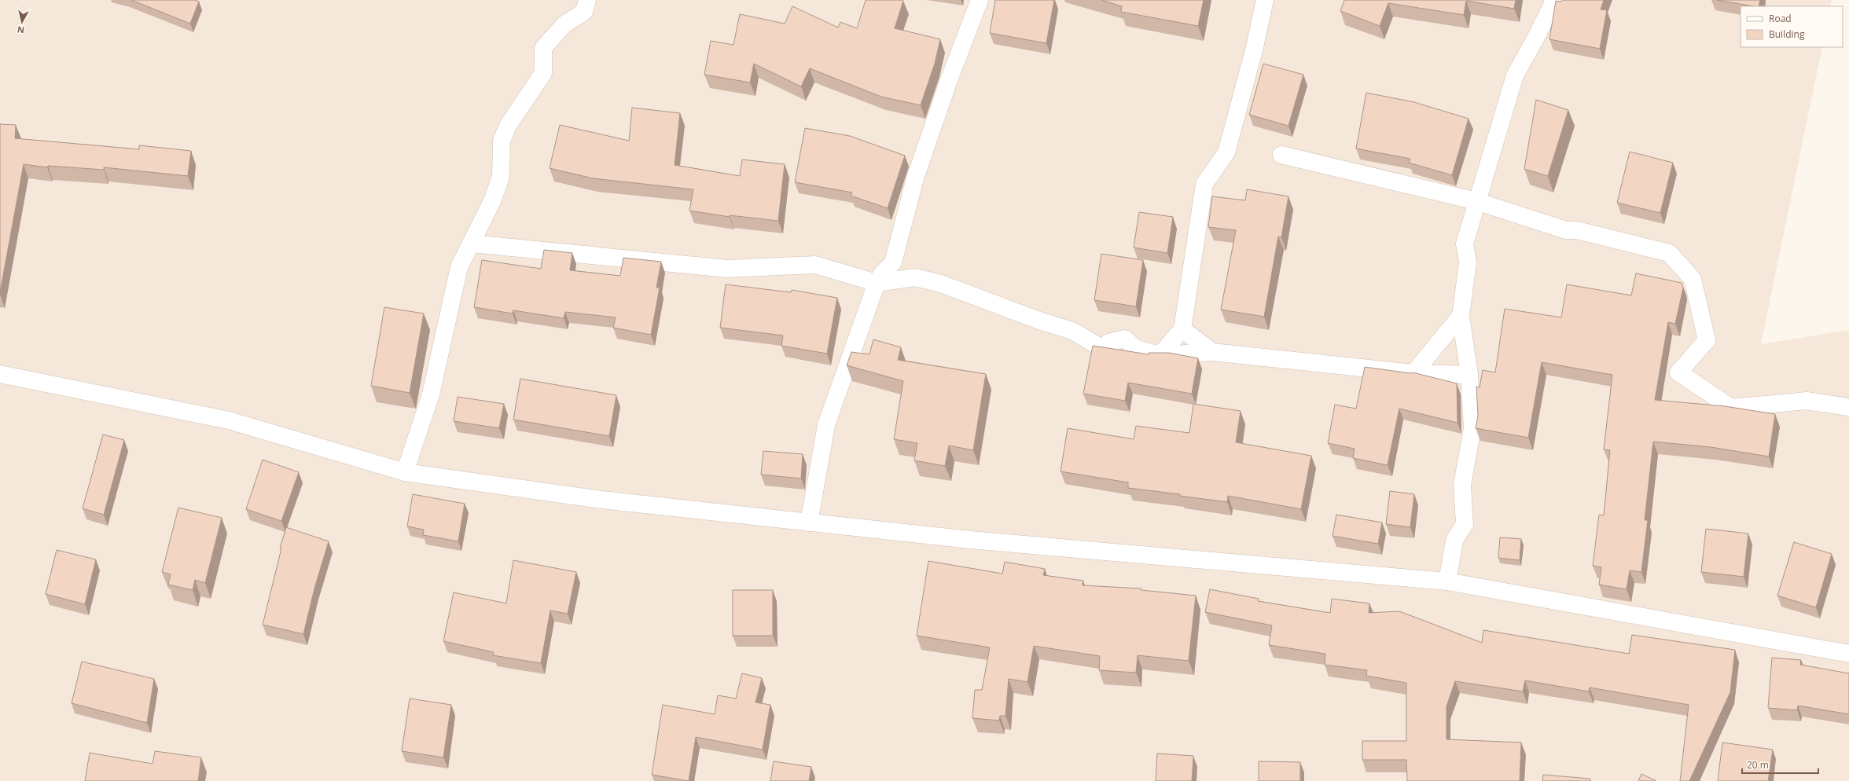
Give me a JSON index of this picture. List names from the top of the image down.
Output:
{
  "legend": ["Road", "Building"],
  "scale_bar": "20 m",
  "north": "bottom"
}
